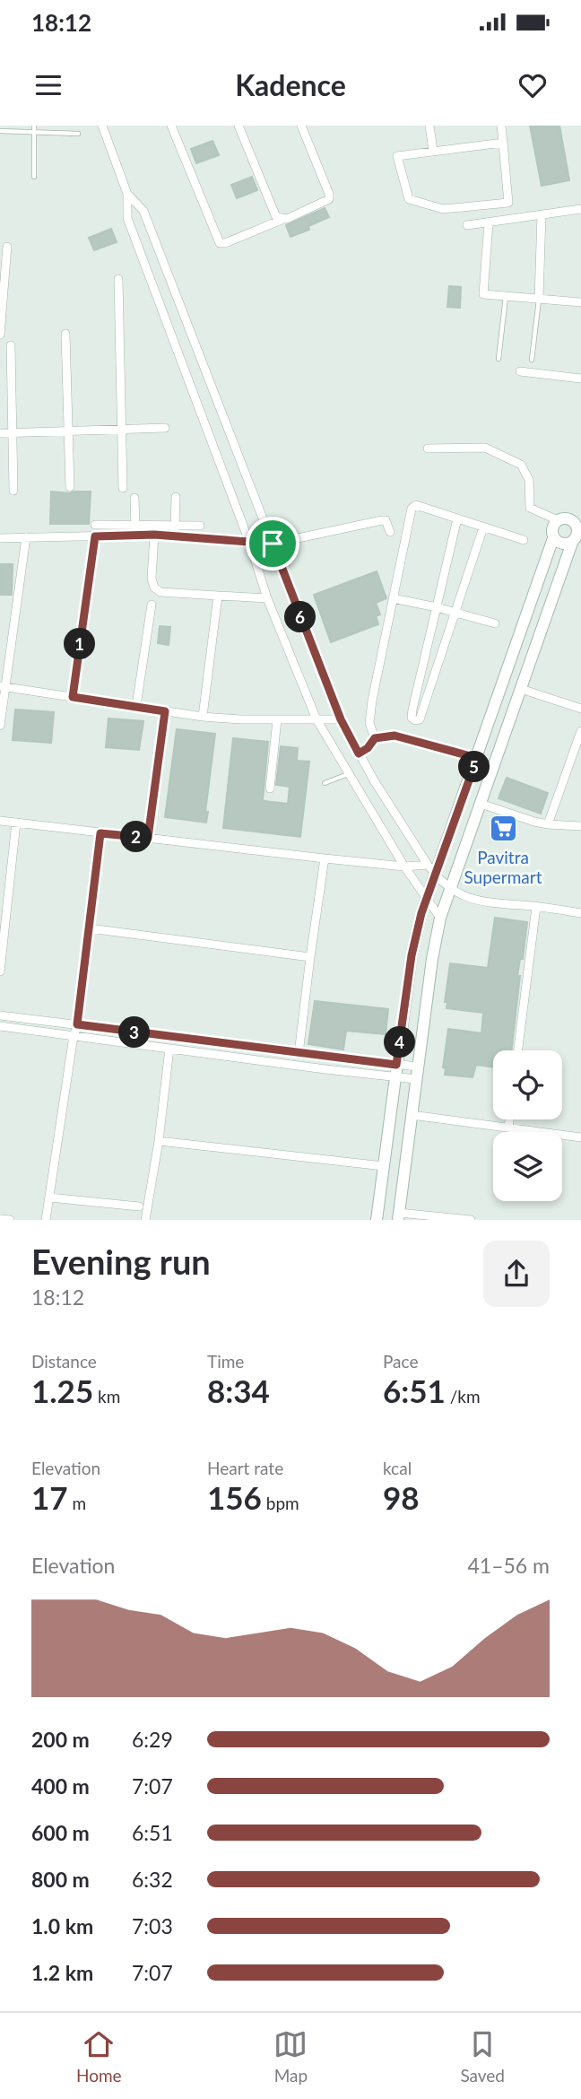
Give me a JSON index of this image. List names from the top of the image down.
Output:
{
  "places": {
    "supermarket": ["Pavitra Supermart"]
  },
  "page": {
    "status": "18:12",
    "header": "Kadence",
    "pins": [
      "6",
      "1",
      "5",
      "2",
      "3",
      "4"
    ],
    "heading": ["Evening run", "18:12"],
    "stats": [
      ["Distance", "1.25 km"],
      ["Time", "8:34"],
      ["Pace", "6:51 /km"],
      ["Elevation", "17 m"],
      ["Heart rate", "156 bpm"],
      ["kcal", "98"]
    ],
    "chart": ["Elevation", "41–56 m"],
    "list": [
      {
        "name": "200 m",
        "note": "6:29"
      },
      {
        "name": "400 m",
        "note": "7:07"
      },
      {
        "name": "600 m",
        "note": "6:51"
      },
      {
        "name": "800 m",
        "note": "6:32"
      },
      {
        "name": "1.0 km",
        "note": "7:03"
      },
      {
        "name": "1.2 km",
        "note": "7:07"
      }
    ],
    "tabs": ["Home", "Map", "Saved"]
  }
}
